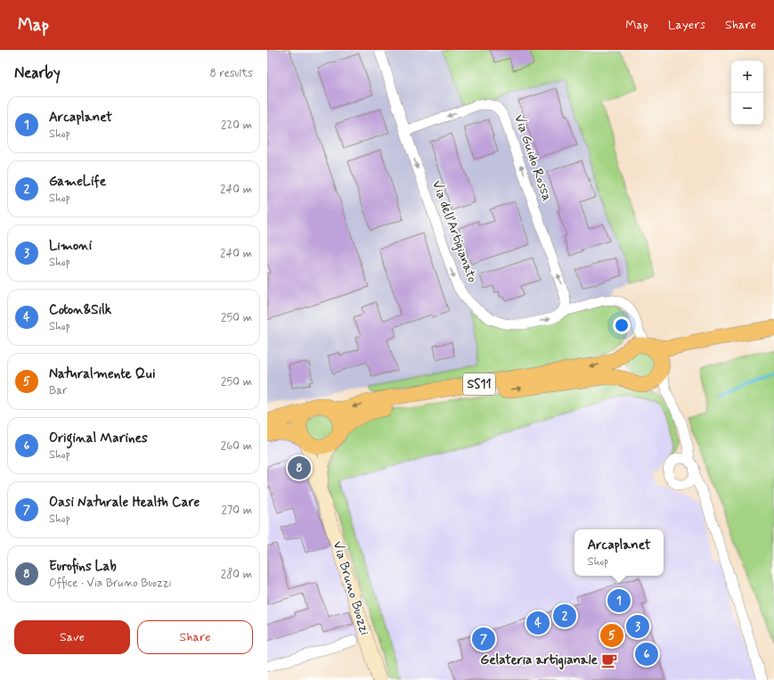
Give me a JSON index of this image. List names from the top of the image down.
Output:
{
  "streets": {
    "main road": ["SS11", "Via Bruno Buozzi"],
    "street": ["Via Guido Rossa", "Via dell'Artigianato"]
  },
  "crossings": [
    ["Via Guido Rossa", "Via dell'Artigianato"],
    ["Via dell'Artigianato", "SS11"],
    ["SS11", "Via Bruno Buozzi"]
  ],
  "one_way": ["Via dell'Artigianato"],
  "places": {
    "cafe": ["Gelateria artigianale"]
  },
  "page": {
    "header": "Map",
    "nav": ["Map", "Layers", "Share"],
    "heading": ["Nearby", "8 results"],
    "map_buttons": ["+", "−"],
    "list": [
      {
        "mark": "1",
        "name": "Arcaplanet",
        "note": "Shop",
        "value": "220 m"
      },
      {
        "mark": "2",
        "name": "GameLife",
        "note": "Shop",
        "value": "240 m"
      },
      {
        "mark": "3",
        "name": "Limoni",
        "note": "Shop",
        "value": "240 m"
      },
      {
        "mark": "4",
        "name": "Coton&Silk",
        "note": "Shop",
        "value": "250 m"
      },
      {
        "mark": "5",
        "name": "Naturalmente Qui",
        "note": "Bar",
        "value": "250 m"
      },
      {
        "mark": "6",
        "name": "Original Marines",
        "note": "Shop",
        "value": "260 m"
      },
      {
        "mark": "7",
        "name": "Oasi Naturale Health Care",
        "note": "Shop",
        "value": "270 m"
      },
      {
        "mark": "8",
        "name": "Eurofins Lab",
        "note": "Office · Via Bruno Buozzi",
        "value": "280 m"
      }
    ],
    "pins": [
      "8",
      "1",
      "2",
      "4",
      "3",
      "5",
      "7",
      "6"
    ],
    "popup": ["Arcaplanet", "Shop"],
    "buttons": ["Save", "Share"]
  }
}
